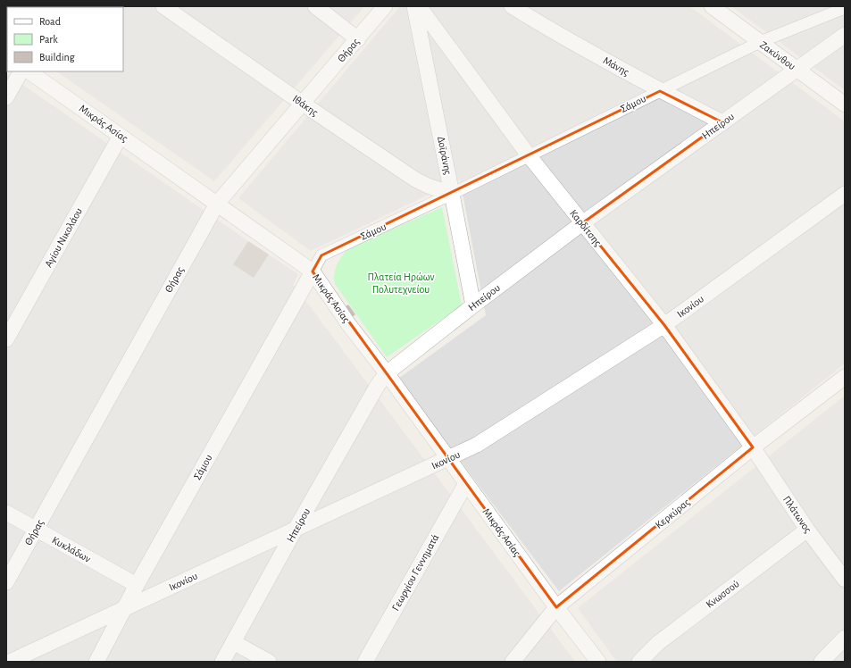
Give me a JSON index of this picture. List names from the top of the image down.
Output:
{
  "streets": {
    "street": [
      "Θήρας",
      "Ζακύνθου",
      "Μάνης",
      "Σάμου",
      "Ιθάκης",
      "Μικράς Ασίας",
      "Ηπείρου",
      "Δοϊράνης",
      "Καρδίτσης",
      "Αγίου Νικολάου",
      "Ικονίου",
      "Κερκύρας",
      "Πλάτωνος",
      "Κυκλάδων",
      "Γεωργίου Γεννηματά",
      "Κνωσσού"
    ]
  },
  "crossings": [
    ["Θήρας", "Ιθάκης"],
    ["Θήρας", "Μικράς Ασίας"],
    ["Θήρας", "Κυκλάδων"],
    ["Ζακύνθου", "Σάμου"],
    ["Ζακύνθου", "Ηπείρου"],
    ["Μάνης", "Σάμου"],
    ["Μάνης", "Ηπείρου"],
    ["Σάμου", "Ιθάκης"],
    ["Σάμου", "Μικράς Ασίας"],
    ["Σάμου", "Δοϊράνης"],
    ["Σάμου", "Καρδίτσης"],
    ["Σάμου", "Ικονίου"],
    ["Σάμου", "Κυκλάδων"],
    ["Ιθάκης", "Δοϊράνης"],
    ["Μικράς Ασίας", "Ηπείρου"],
    ["Μικράς Ασίας", "Αγίου Νικολάου"],
    ["Μικράς Ασίας", "Ικονίου"],
    ["Μικράς Ασίας", "Κερκύρας"],
    ["Μικράς Ασίας", "Γεωργίου Γεννηματά"],
    ["Ηπείρου", "Δοϊράνης"],
    ["Ηπείρου", "Καρδίτσης"],
    ["Ηπείρου", "Ικονίου"],
    ["Καρδίτσης", "Ικονίου"],
    ["Καρδίτσης", "Κερκύρας"],
    ["Καρδίτσης", "Πλάτωνος"],
    ["Κερκύρας", "Πλάτωνος"],
    ["Πλάτωνος", "Κνωσσού"]
  ],
  "parks": ["Πλατεία Ηρώων Πολυτεχνείου"],
  "legend": ["Road", "Park", "Building"]
}
